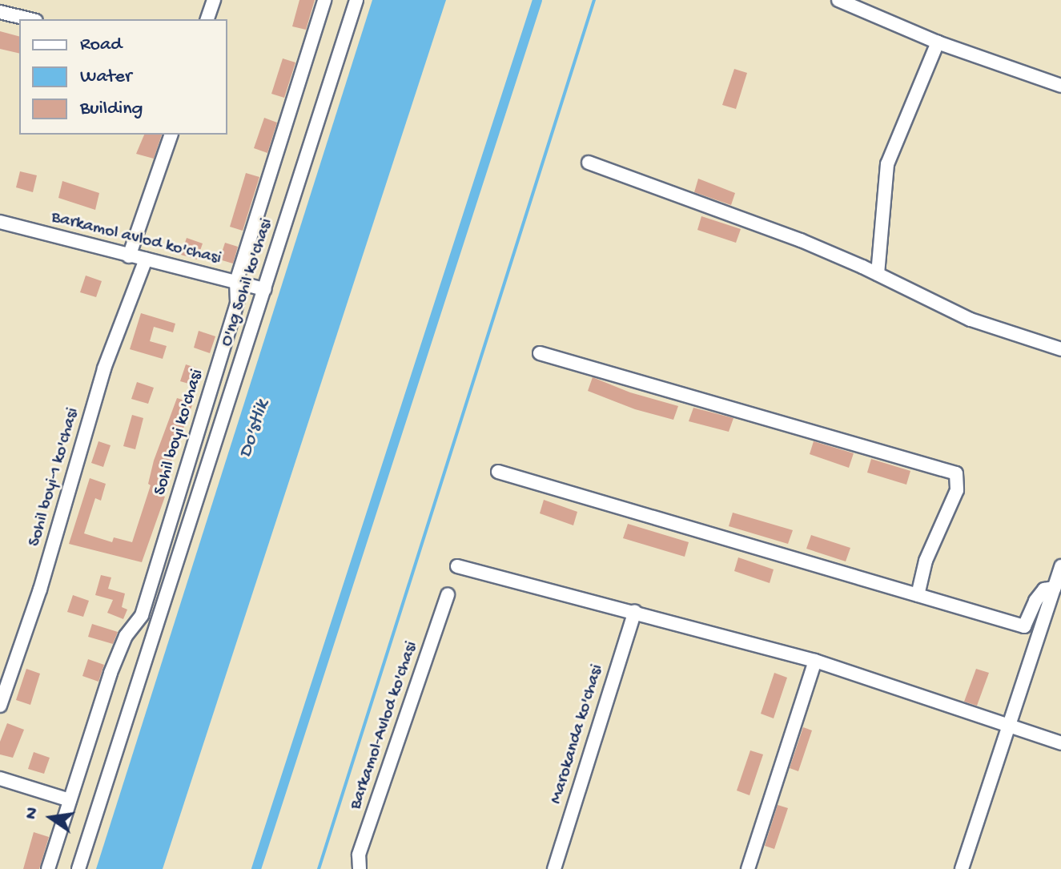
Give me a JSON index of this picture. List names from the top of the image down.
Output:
{
  "streets": {
    "street": [
      "Barkamol avlod ko'chasi",
      "O'ng Sohil ko'chasi",
      "Sohil boyi ko'chasi",
      "Sohil boyi-1 ko'chasi",
      "Barkamol-Avlod ko'chasi",
      "Marokanda ko'chasi"
    ]
  },
  "crossings": [
    ["Barkamol avlod ko'chasi", "O'ng Sohil ko'chasi"],
    ["Barkamol avlod ko'chasi", "Sohil boyi ko'chasi"],
    ["Barkamol avlod ko'chasi", "Sohil boyi-1 ko'chasi"]
  ],
  "water": ["Do'stlik"],
  "legend": ["Road", "Water", "Building"],
  "north": "left"
}
